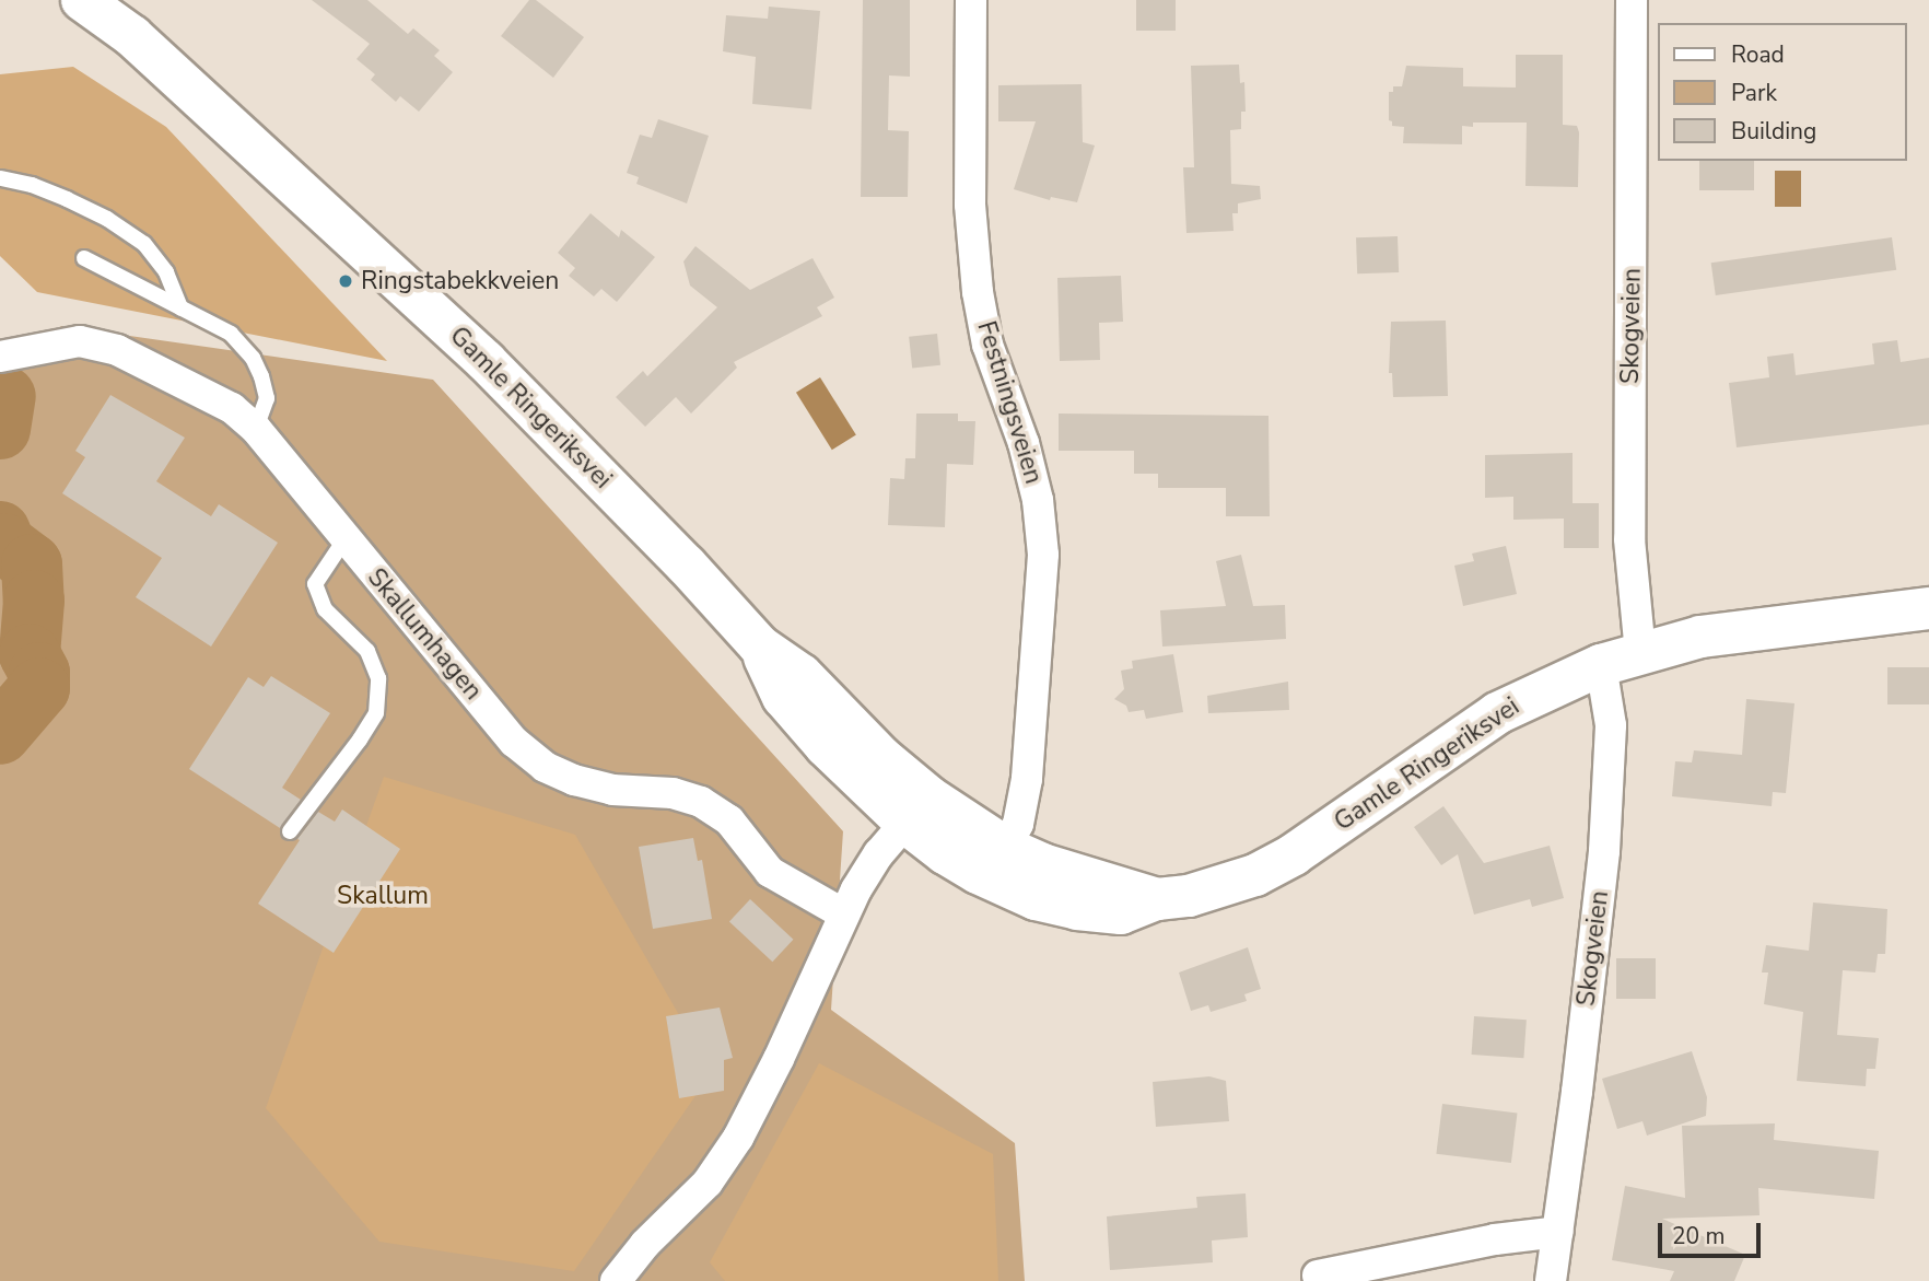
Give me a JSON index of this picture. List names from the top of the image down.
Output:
{
  "streets": {
    "main road": ["Gamle Ringeriksvei"],
    "street": ["Skogveien", "Festningsveien", "Skallumhagen"]
  },
  "crossings": [
    ["Skogveien", "Gamle Ringeriksvei"],
    ["Festningsveien", "Gamle Ringeriksvei"]
  ],
  "parks": ["Skallum"],
  "places": ["Ringstabekkveien"],
  "legend": ["Road", "Park", "Building"],
  "scale_bar": "20 m"
}
